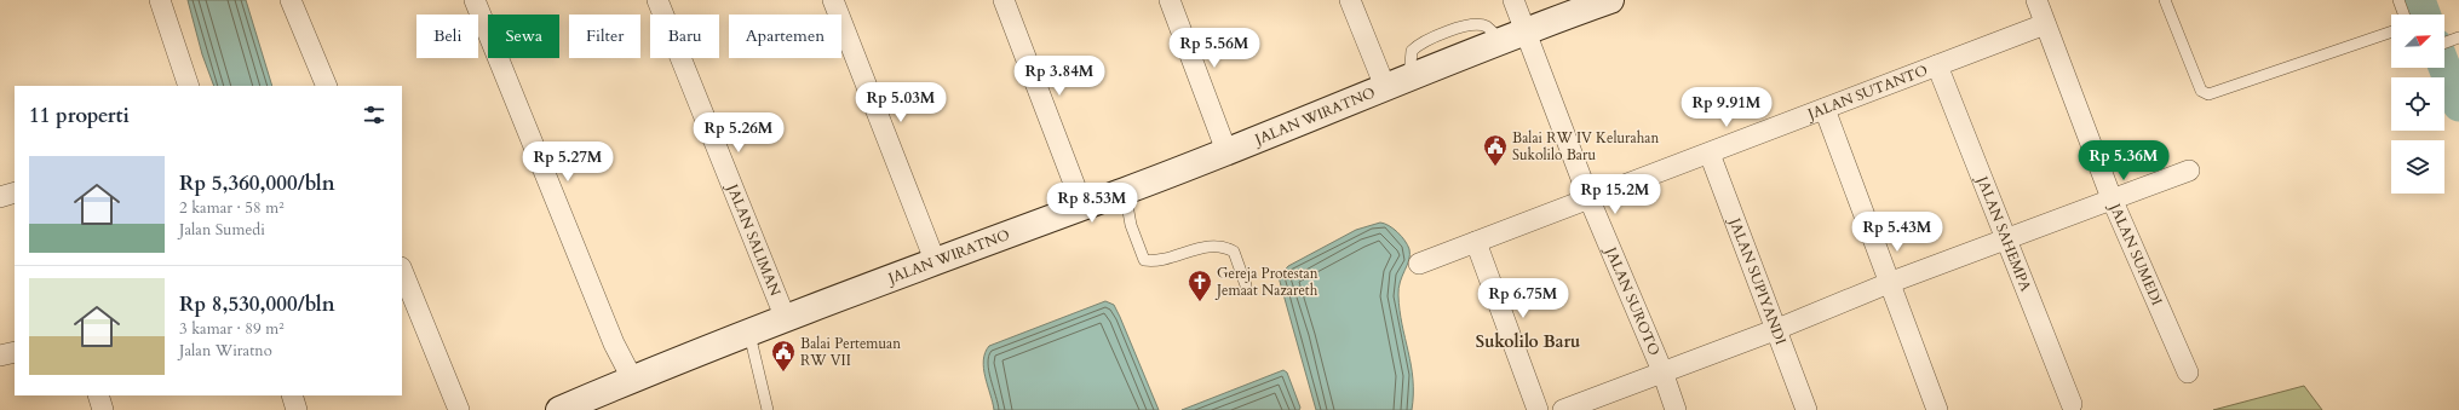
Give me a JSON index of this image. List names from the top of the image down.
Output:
{
  "streets": {
    "main road": ["JALAN WIRATNO"],
    "street": [
      "JALAN SUTANTO",
      "JALAN SAHEMPA",
      "JALAN SALIMAN",
      "JALAN SUMEDI",
      "JALAN SUPIYANDI",
      "JALAN SUROTO"
    ]
  },
  "crossings": [
    ["JALAN SUTANTO", "JALAN SAHEMPA"],
    ["JALAN SUTANTO", "JALAN SUMEDI"],
    ["JALAN SUTANTO", "JALAN SUPIYANDI"],
    ["JALAN SUTANTO", "JALAN SUROTO"],
    ["JALAN WIRATNO", "JALAN SALIMAN"],
    ["JALAN WIRATNO", "JALAN SUROTO"]
  ],
  "districts": ["Sukolilo Baru"],
  "places": {
    "public building": ["Balai RW IV Kelurahan Sukolilo Baru", "Balai Pertemuan RW VII"],
    "church": ["Gereja Protestan Jemaat Nazareth"]
  },
  "north": "top right",
  "page": {
    "chip": [
      "Beli",
      "Sewa",
      "Filter",
      "Baru",
      "Apartemen"
    ],
    "price": [
      "Rp 5.56M",
      "Rp 3.84M",
      "Rp 5.03M",
      "Rp 9.91M",
      "Rp 5.26M",
      "Rp 5.36M",
      "Rp 5.27M",
      "Rp 15.2M",
      "Rp 8.53M",
      "Rp 5.43M",
      "Rp 6.75M"
    ],
    "heading": "11 properti",
    "list": [
      {
        "name": "Rp 5,360,000/bln",
        "note": "2 kamar · 58 m² · Jalan Sumedi"
      },
      {
        "name": "Rp 8,530,000/bln",
        "note": "3 kamar · 89 m² · Jalan Wiratno"
      }
    ]
  }
}
